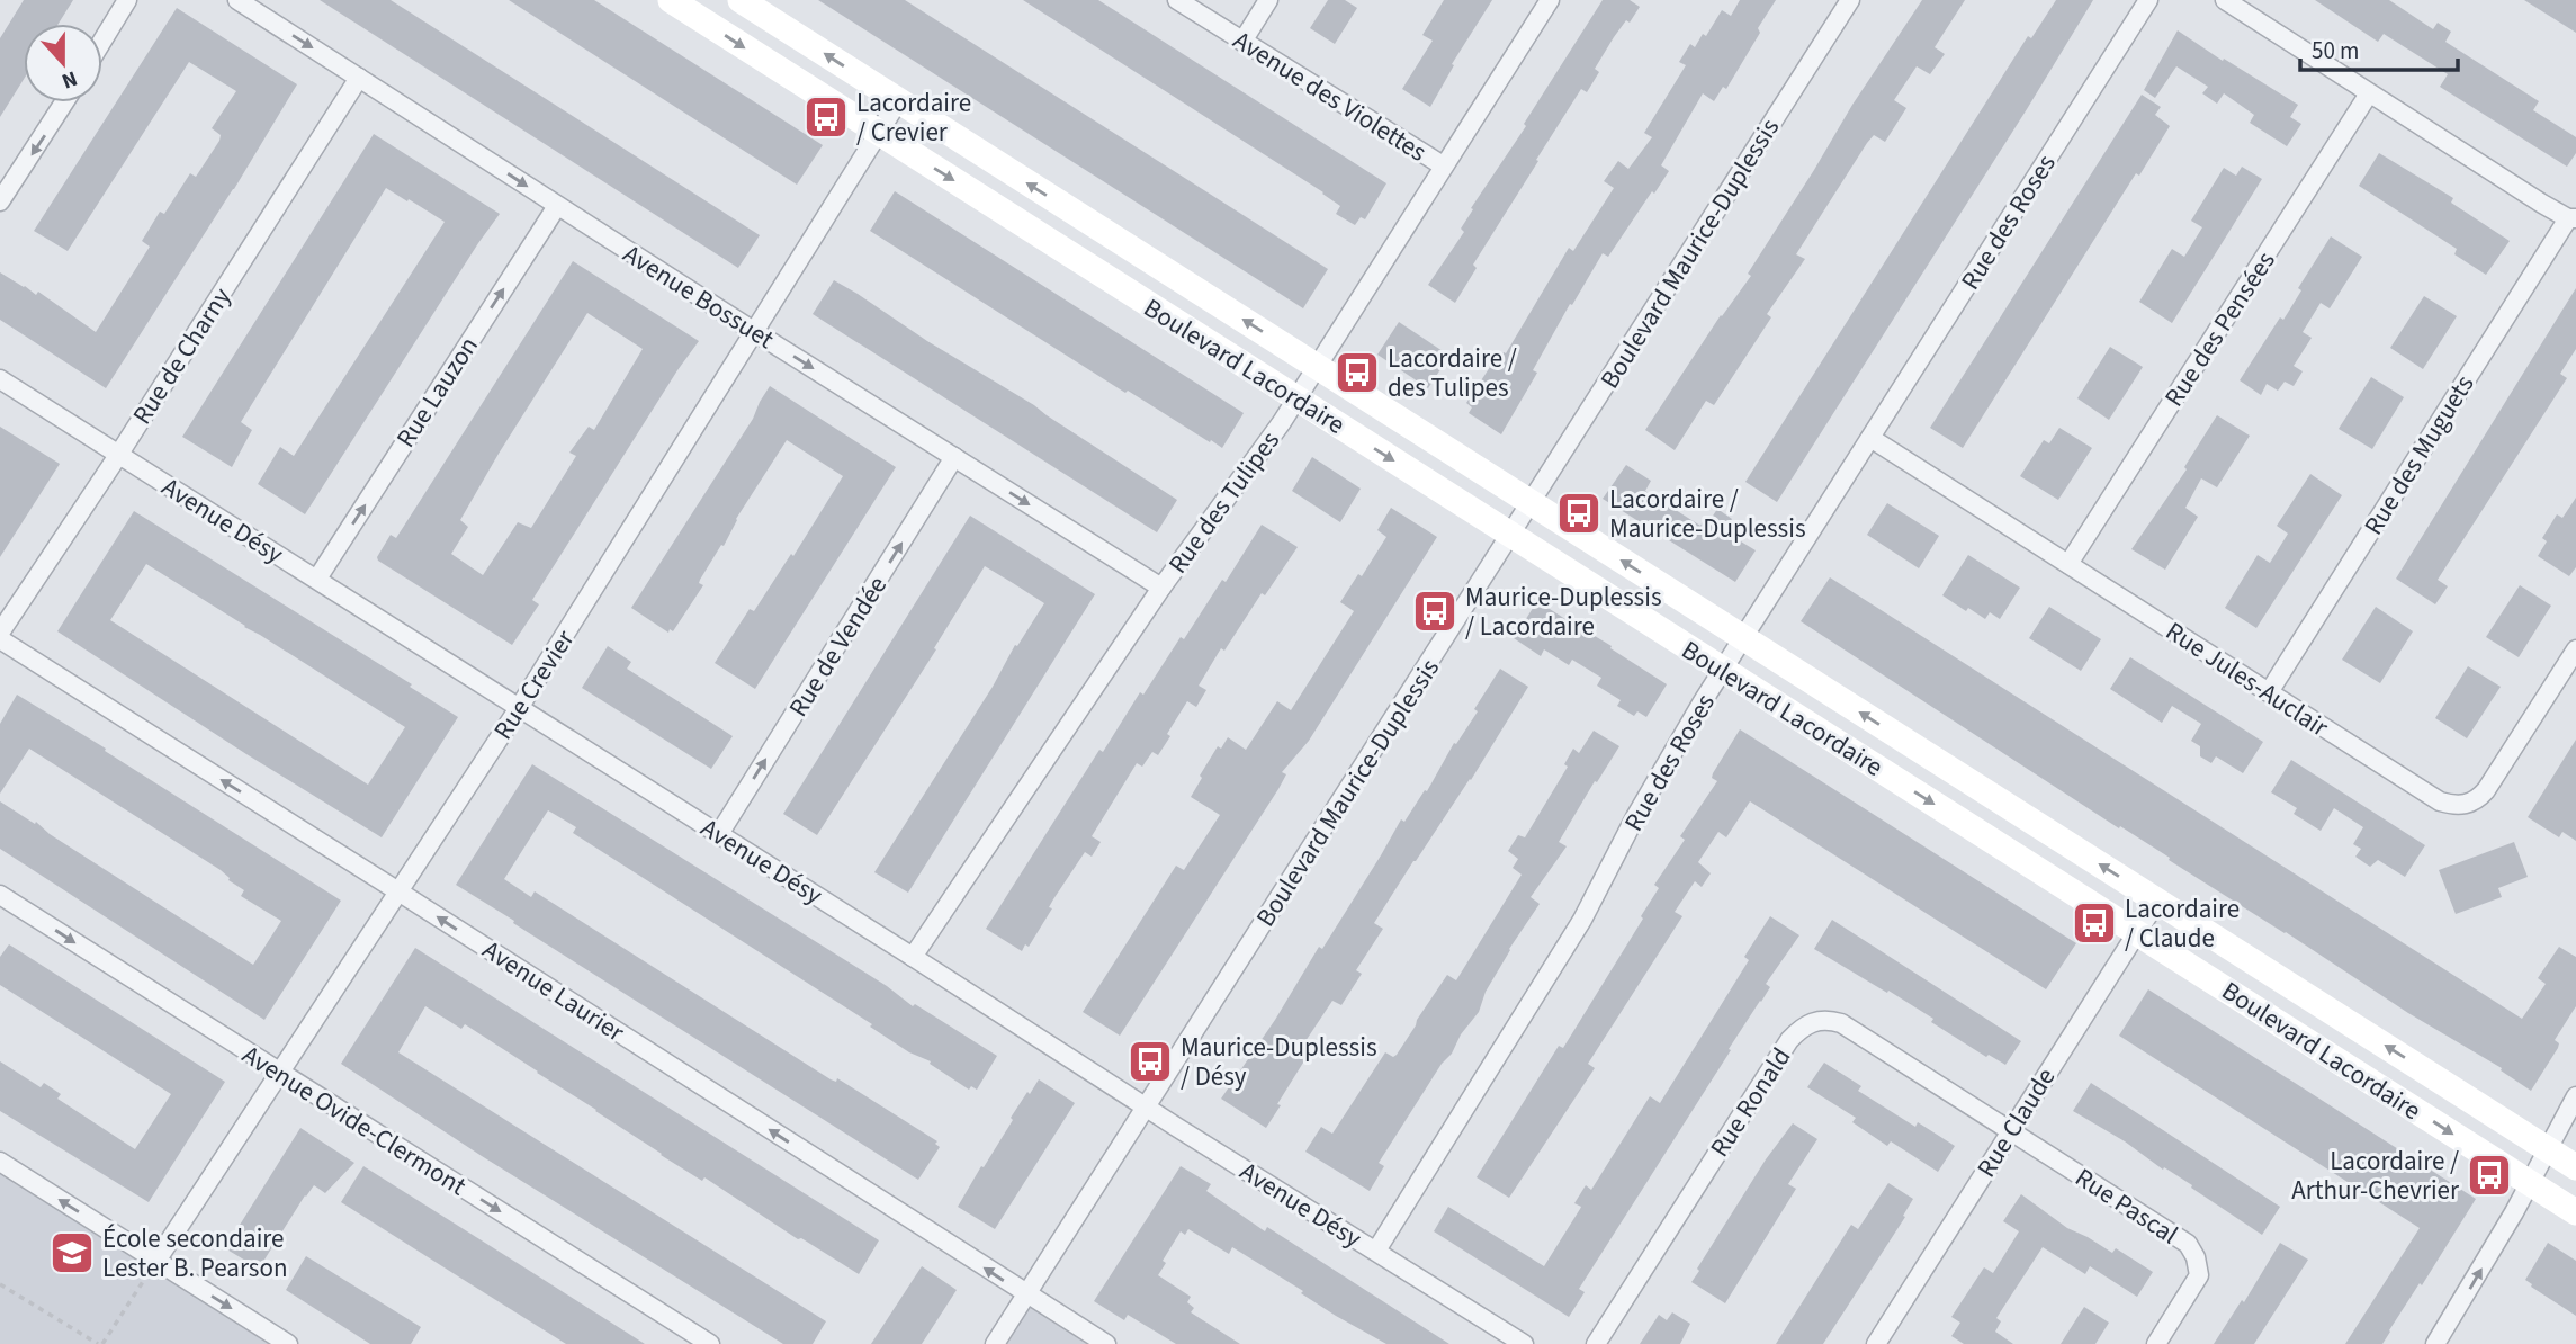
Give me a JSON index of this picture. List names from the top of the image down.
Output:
{
  "streets": {
    "main road": ["Boulevard Lacordaire"],
    "street": [
      "Avenue des Violettes",
      "Rue des Roses",
      "Boulevard Maurice-Duplessis",
      "Avenue Bossuet",
      "Rue des Pensées",
      "Rue de Charny",
      "Rue Lauzon",
      "Rue des Muguets",
      "Rue des Tulipes",
      "Avenue Désy",
      "Rue de Vendée",
      "Rue Jules-Auclair",
      "Rue Crevier",
      "Avenue Laurier",
      "Rue Ronald",
      "Avenue Ovide-Clermont",
      "Rue Claude",
      "Rue Pascal"
    ]
  },
  "crossings": [
    ["Avenue des Violettes", "Rue des Tulipes"],
    ["Rue des Roses", "Boulevard Lacordaire"],
    ["Rue des Roses", "Avenue Désy"],
    ["Rue des Roses", "Rue Jules-Auclair"],
    ["Boulevard Maurice-Duplessis", "Boulevard Lacordaire"],
    ["Boulevard Maurice-Duplessis", "Avenue Désy"],
    ["Boulevard Maurice-Duplessis", "Avenue Laurier"],
    ["Avenue Bossuet", "Rue de Charny"],
    ["Avenue Bossuet", "Rue Lauzon"],
    ["Avenue Bossuet", "Rue des Tulipes"],
    ["Avenue Bossuet", "Rue de Vendée"],
    ["Avenue Bossuet", "Rue Crevier"],
    ["Rue des Pensées", "Rue Jules-Auclair"],
    ["Rue de Charny", "Avenue Désy"],
    ["Boulevard Lacordaire", "Rue des Tulipes"],
    ["Boulevard Lacordaire", "Rue Crevier"],
    ["Boulevard Lacordaire", "Rue Claude"],
    ["Rue Lauzon", "Avenue Désy"],
    ["Rue des Muguets", "Rue Jules-Auclair"],
    ["Rue des Tulipes", "Avenue Désy"],
    ["Avenue Désy", "Rue de Vendée"],
    ["Avenue Désy", "Rue Crevier"],
    ["Rue Crevier", "Avenue Laurier"],
    ["Rue Crevier", "Avenue Ovide-Clermont"],
    ["Rue Ronald", "Rue Claude"],
    ["Rue Ronald", "Rue Pascal"],
    ["Rue Claude", "Rue Pascal"]
  ],
  "one_way": [
    "Avenue Bossuet",
    "Rue Lauzon",
    "Rue de Vendée",
    "Avenue Laurier",
    "Avenue Ovide-Clermont"
  ],
  "places": {
    "bus stop": [
      "Lacordaire / Crevier",
      "Lacordaire / des Tulipes",
      "Lacordaire / Maurice-Duplessis",
      "Maurice-Duplessis / Lacordaire",
      "Lacordaire / Claude",
      "Maurice-Duplessis / Désy",
      "Lacordaire / Arthur-Chevrier"
    ],
    "school or university": ["École secondaire Lester B. Pearson"]
  },
  "scale_bar": "50 m",
  "north": "bottom"
}
